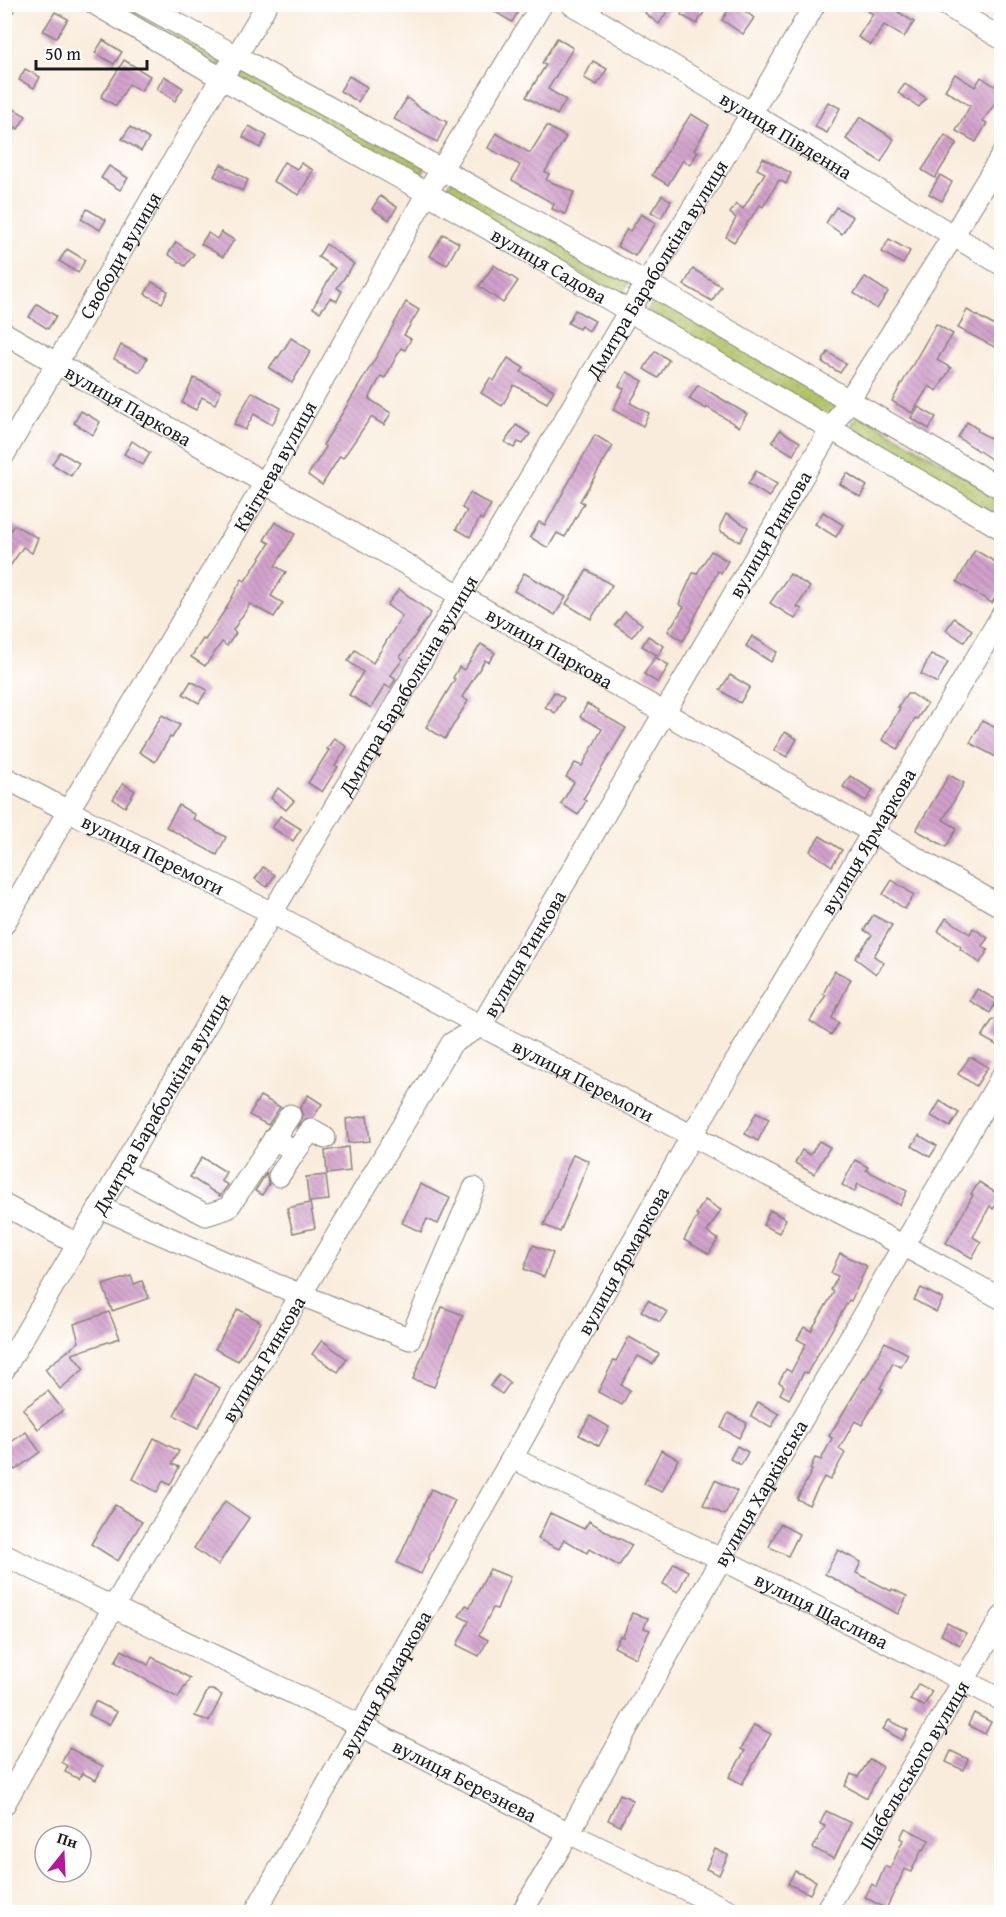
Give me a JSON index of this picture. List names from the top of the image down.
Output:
{
  "streets": {
    "street": [
      "вулиця Південна",
      "Свободи вулиця",
      "вулиця Садова",
      "Дмитра Бараболкіна вулиця",
      "вулиця Паркова",
      "Квітнева вулиця",
      "вулиця Ринкова",
      "вулиця Ярмаркова",
      "вулиця Перемоги",
      "вулиця Харківська",
      "вулиця Щаслива",
      "Щабельського вулиця",
      "вулиця Березнева"
    ]
  },
  "crossings": [
    ["вулиця Південна", "Дмитра Бараболкіна вулиця"],
    ["вулиця Південна", "вулиця Ринкова"],
    ["Свободи вулиця", "вулиця Садова"],
    ["Свободи вулиця", "вулиця Паркова"],
    ["вулиця Садова", "Дмитра Бараболкіна вулиця"],
    ["вулиця Садова", "Квітнева вулиця"],
    ["вулиця Садова", "вулиця Ринкова"],
    ["Дмитра Бараболкіна вулиця", "вулиця Паркова"],
    ["Дмитра Бараболкіна вулиця", "вулиця Перемоги"],
    ["вулиця Паркова", "Квітнева вулиця"],
    ["вулиця Паркова", "вулиця Ринкова"],
    ["вулиця Паркова", "вулиця Ярмаркова"],
    ["Квітнева вулиця", "вулиця Перемоги"],
    ["вулиця Ринкова", "вулиця Перемоги"],
    ["вулиця Ринкова", "вулиця Березнева"],
    ["вулиця Ярмаркова", "вулиця Перемоги"],
    ["вулиця Ярмаркова", "вулиця Щаслива"],
    ["вулиця Ярмаркова", "вулиця Березнева"],
    ["вулиця Перемоги", "вулиця Харківська"],
    ["вулиця Харківська", "вулиця Щаслива"],
    ["вулиця Харківська", "вулиця Березнева"],
    ["вулиця Щаслива", "Щабельського вулиця"]
  ],
  "scale_bar": "50 m",
  "north": "top"
}
